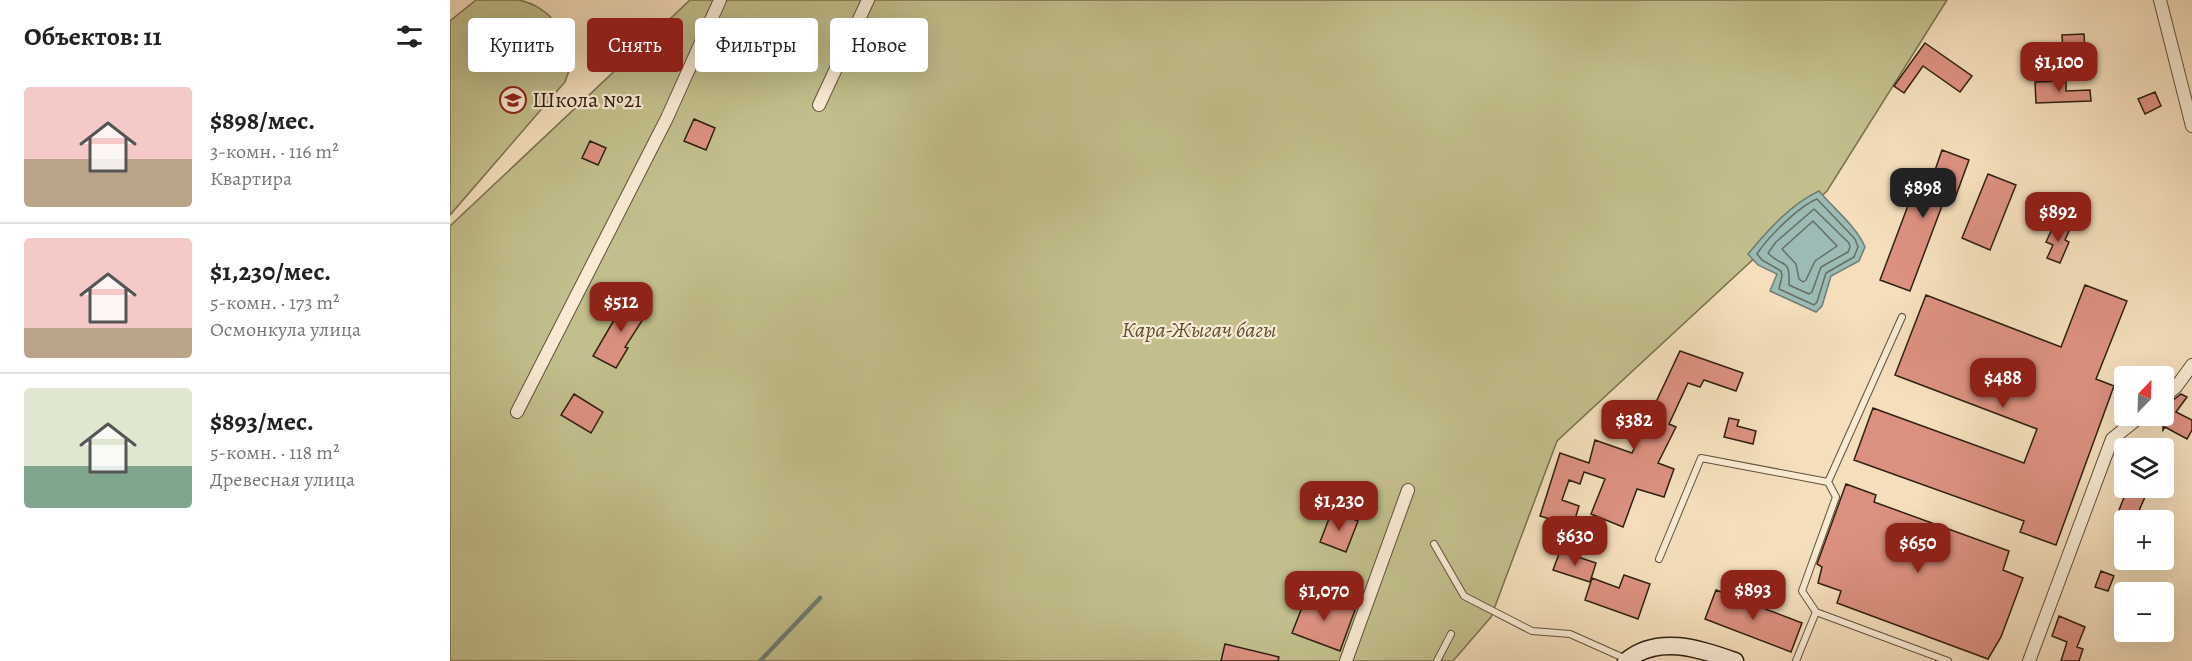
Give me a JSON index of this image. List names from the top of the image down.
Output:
{
  "parks": ["Кара-Жыгач багы"],
  "places": {
    "school or university": ["Школа №21"]
  },
  "north": "top right",
  "page": {
    "heading": "Объектов: 11",
    "chip": [
      "Купить",
      "Снять",
      "Фильтры",
      "Новое"
    ],
    "price": [
      "$1,100",
      "$898",
      "$892",
      "$512",
      "$488",
      "$382",
      "$1,230",
      "$630",
      "$650",
      "$893",
      "$1,070"
    ],
    "list": [
      {
        "name": "$898/мес.",
        "note": "3-комн. · 116 m² · Квартира"
      },
      {
        "name": "$1,230/мес.",
        "note": "5-комн. · 173 m² · Осмонкула улица"
      },
      {
        "name": "$893/мес.",
        "note": "5-комн. · 118 m² · Древесная улица"
      }
    ],
    "map_buttons": ["+", "−"]
  }
}
